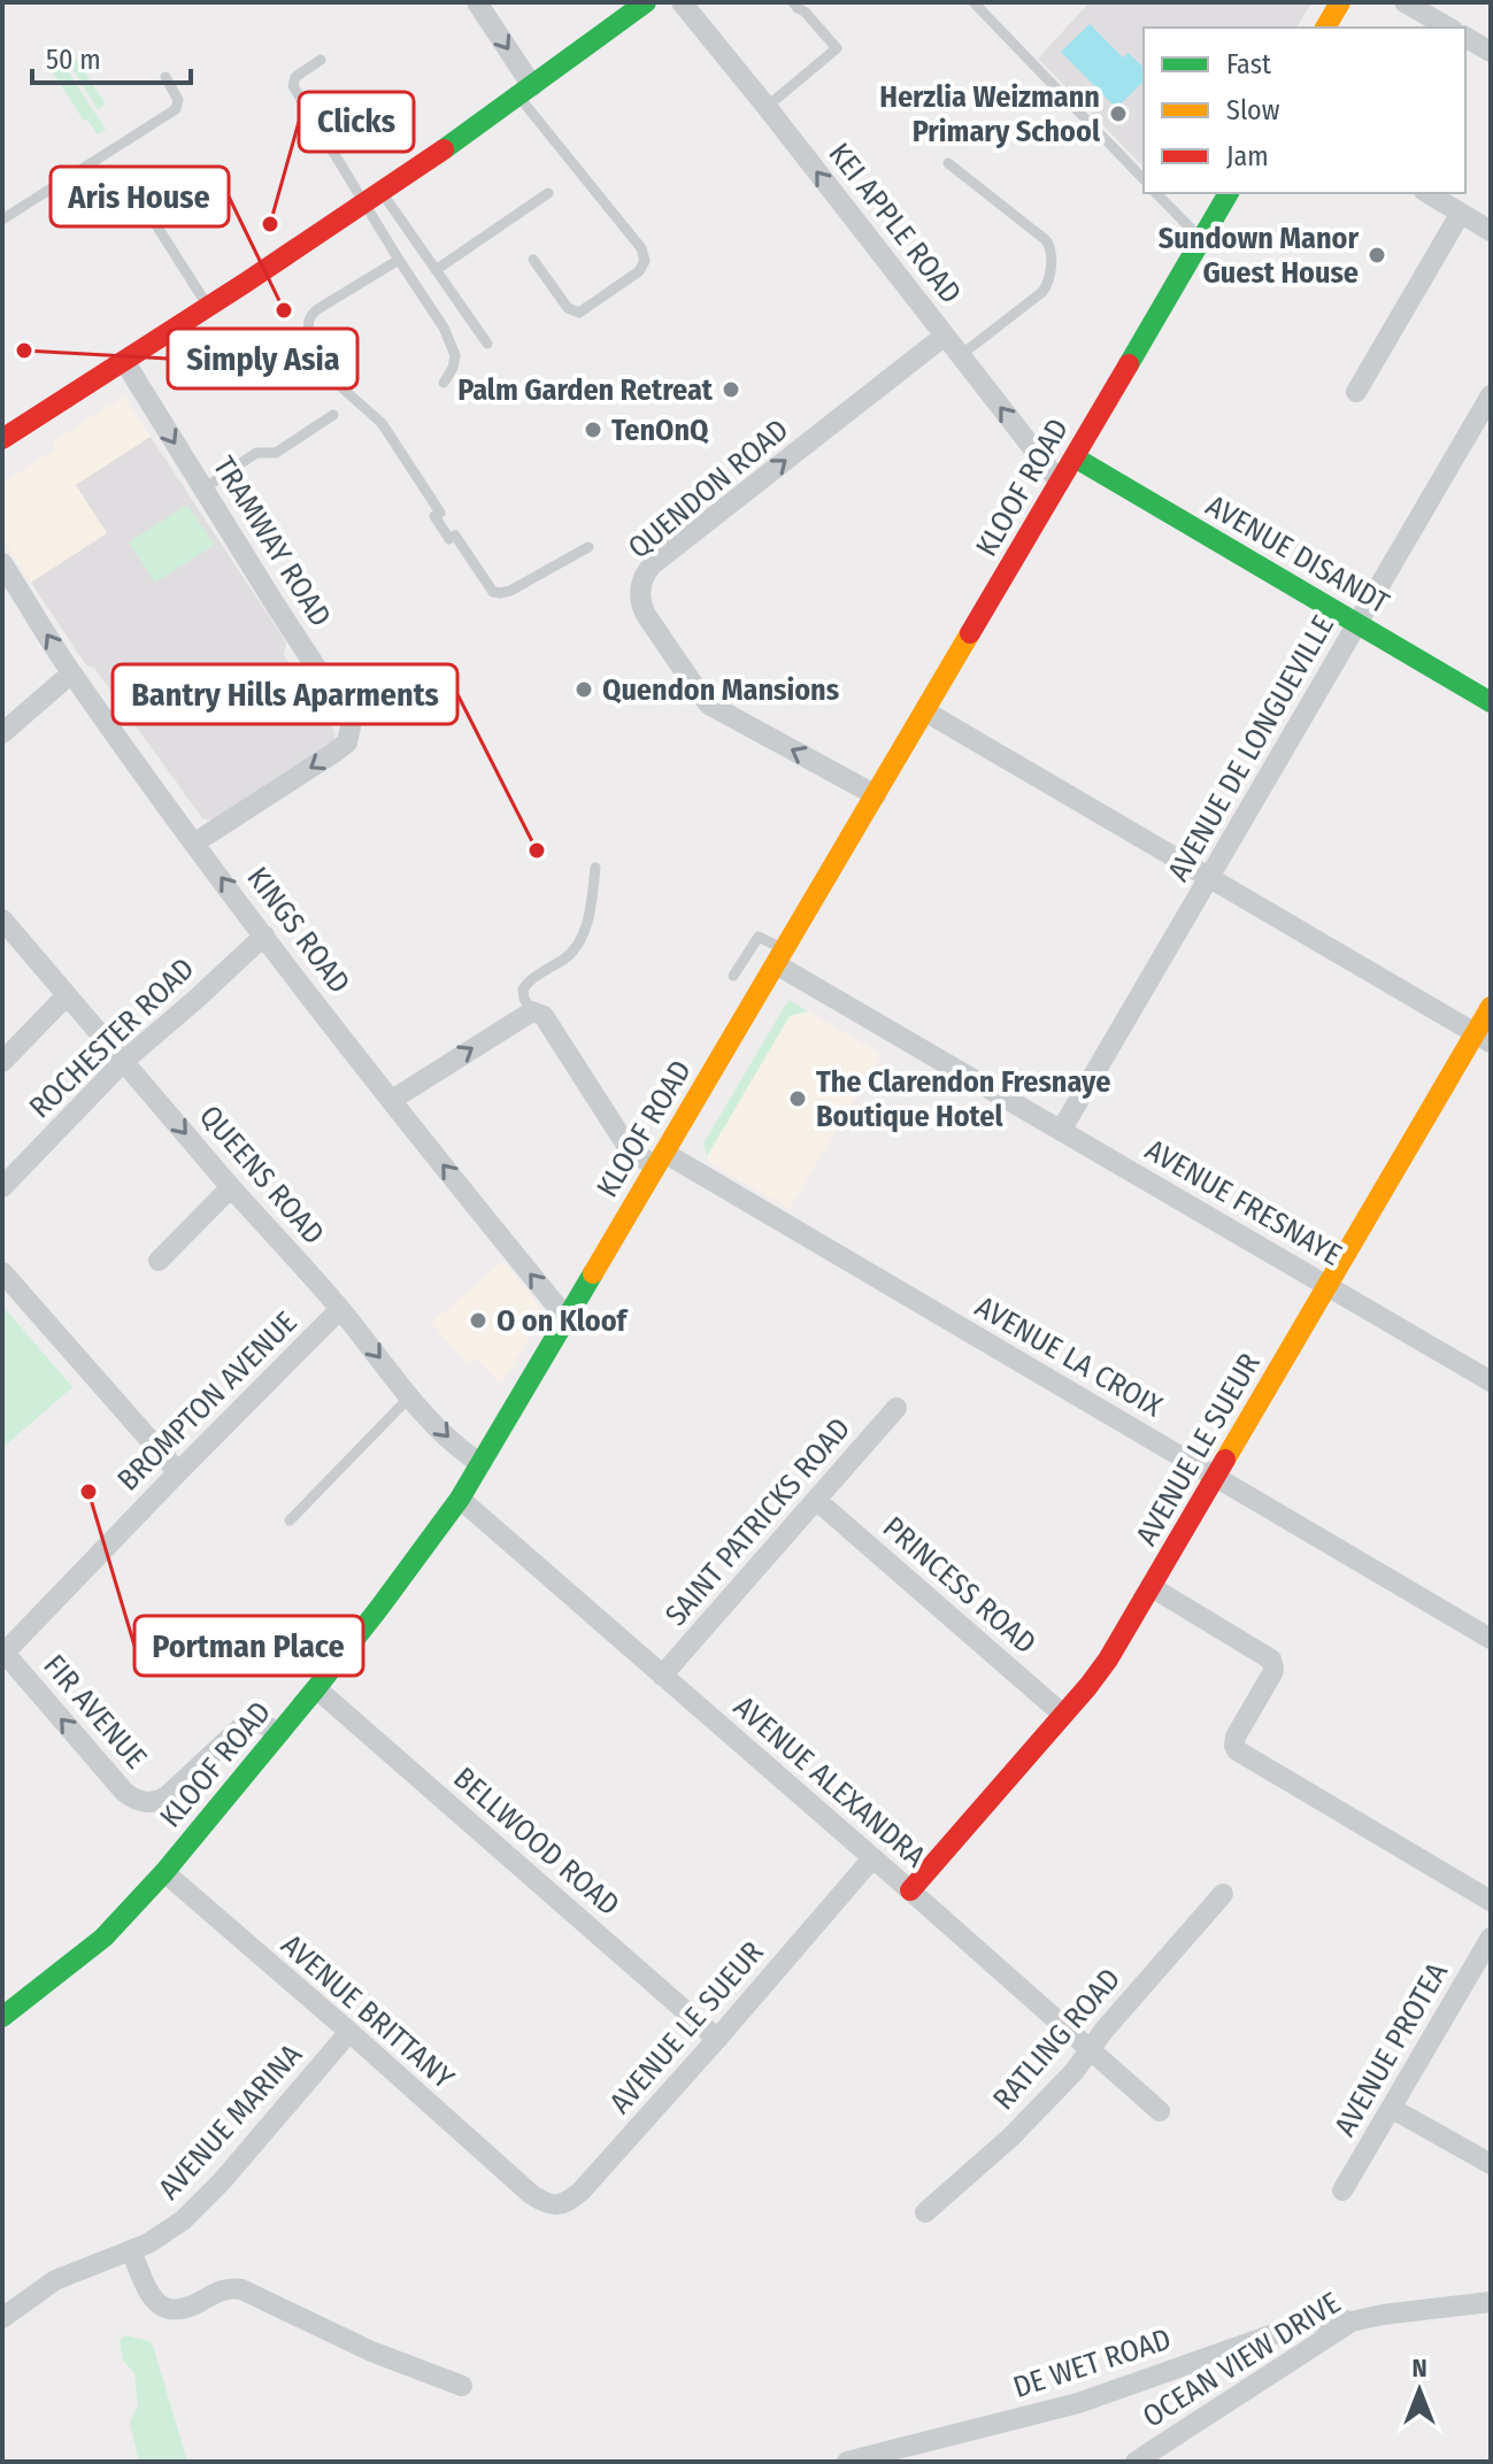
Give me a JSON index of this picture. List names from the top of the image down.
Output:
{
  "streets": {
    "main road": ["KLOOF ROAD", "AVENUE DISANDT", "AVENUE LE SUEUR"],
    "street": [
      "KEI APPLE ROAD",
      "QUENDON ROAD",
      "TRAMWAY ROAD",
      "AVENUE DE LONGUEVILLE",
      "KINGS ROAD",
      "ROCHESTER ROAD",
      "QUEENS ROAD",
      "AVENUE FRESNAYE",
      "AVENUE LA CROIX",
      "BROMPTON AVENUE",
      "SAINT PATRICKS ROAD",
      "PRINCESS ROAD",
      "FIR AVENUE",
      "AVENUE ALEXANDRA",
      "BELLWOOD ROAD",
      "AVENUE BRITTANY",
      "RATLING ROAD",
      "AVENUE PROTEA",
      "AVENUE MARINA",
      "OCEAN VIEW DRIVE",
      "DE WET ROAD"
    ]
  },
  "crossings": [
    ["KEI APPLE ROAD", "KLOOF ROAD"],
    ["KEI APPLE ROAD", "QUENDON ROAD"],
    ["KLOOF ROAD", "QUENDON ROAD"],
    ["KLOOF ROAD", "AVENUE DISANDT"],
    ["KLOOF ROAD", "KINGS ROAD"],
    ["KLOOF ROAD", "QUEENS ROAD"],
    ["KLOOF ROAD", "AVENUE FRESNAYE"],
    ["KLOOF ROAD", "AVENUE LA CROIX"],
    ["KLOOF ROAD", "FIR AVENUE"],
    ["KLOOF ROAD", "AVENUE ALEXANDRA"],
    ["KLOOF ROAD", "BELLWOOD ROAD"],
    ["KLOOF ROAD", "AVENUE BRITTANY"],
    ["TRAMWAY ROAD", "KINGS ROAD"],
    ["AVENUE DISANDT", "AVENUE DE LONGUEVILLE"],
    ["AVENUE DE LONGUEVILLE", "AVENUE FRESNAYE"],
    ["KINGS ROAD", "ROCHESTER ROAD"],
    ["ROCHESTER ROAD", "QUEENS ROAD"],
    ["QUEENS ROAD", "BROMPTON AVENUE"],
    ["AVENUE FRESNAYE", "AVENUE LE SUEUR"],
    ["AVENUE LA CROIX", "AVENUE LE SUEUR"],
    ["BROMPTON AVENUE", "FIR AVENUE"],
    ["AVENUE LE SUEUR", "PRINCESS ROAD"],
    ["AVENUE LE SUEUR", "AVENUE ALEXANDRA"],
    ["AVENUE LE SUEUR", "BELLWOOD ROAD"],
    ["AVENUE LE SUEUR", "AVENUE BRITTANY"],
    ["SAINT PATRICKS ROAD", "PRINCESS ROAD"],
    ["SAINT PATRICKS ROAD", "AVENUE ALEXANDRA"],
    ["AVENUE ALEXANDRA", "RATLING ROAD"],
    ["AVENUE BRITTANY", "AVENUE MARINA"],
    ["OCEAN VIEW DRIVE", "DE WET ROAD"]
  ],
  "one_way": ["KEI APPLE ROAD", "KINGS ROAD", "QUEENS ROAD"],
  "places": [
    "Herzlia Weizmann Primary School",
    "Clicks",
    "Sundown Manor Guest House",
    "Aris House",
    "Simply Asia",
    "Palm Garden Retreat",
    "TenOnQ",
    "Quendon Mansions",
    "Bantry Hills Aparments",
    "The Clarendon Fresnaye Boutique Hotel",
    "O on Kloof",
    "Portman Place"
  ],
  "legend": ["Fast", "Slow", "Jam"],
  "scale_bar": "50 m",
  "north": "top"
}
